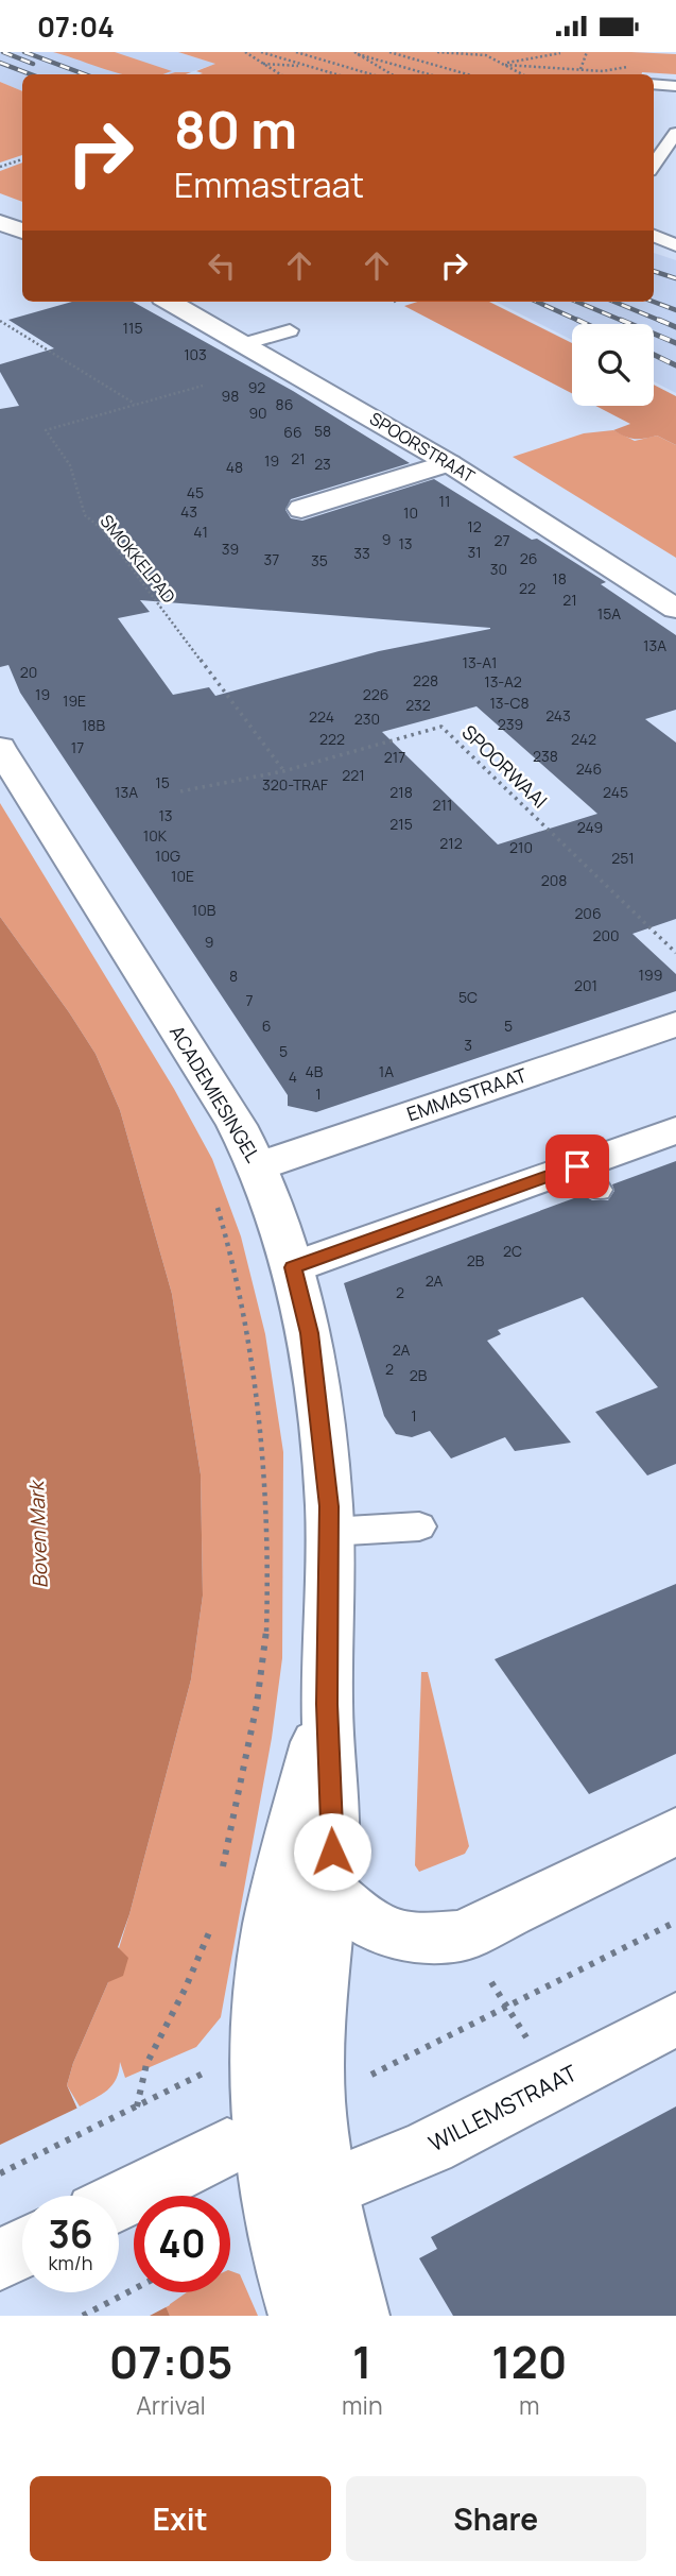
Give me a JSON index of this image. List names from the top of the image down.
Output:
{
  "streets": {
    "street": [
      "SPOORSTRAAT",
      "ACADEMIESINGEL",
      "EMMASTRAAT",
      "WILLEMSTRAAT"
    ],
    "path": ["SMOKKELPAD", "SPOORWAAI"]
  },
  "crossings": [
    ["SMOKKELPAD", "SPOORWAAI"],
    ["ACADEMIESINGEL", "EMMASTRAAT"],
    ["ACADEMIESINGEL", "WILLEMSTRAAT"]
  ],
  "water": ["Boven Mark"],
  "house_numbers": [
    "115",
    "103",
    "92",
    "98",
    "86",
    "90",
    "58",
    "66",
    "21",
    "19",
    "23",
    "48",
    "45",
    "11",
    "43",
    "10",
    "12",
    "41",
    "9",
    "27",
    "13",
    "39",
    "31",
    "33",
    "26",
    "37",
    "35",
    "30",
    "18",
    "22",
    "21",
    "15A",
    "13A",
    "13-A1",
    "20",
    "228",
    "13-A2",
    "19",
    "226",
    "19E",
    "13-C8",
    "232",
    "243",
    "224",
    "230",
    "239",
    "18B",
    "222",
    "242",
    "17",
    "238",
    "217",
    "246",
    "221",
    "15",
    "320-TRAF",
    "13A",
    "218",
    "245",
    "211",
    "13",
    "215",
    "249",
    "10K",
    "212",
    "210",
    "10G",
    "251",
    "10E",
    "208",
    "10B",
    "206",
    "200",
    "9",
    "199",
    "8",
    "201",
    "5C",
    "7",
    "6",
    "5",
    "3",
    "5",
    "4B",
    "1A",
    "4",
    "1",
    "2C",
    "2B",
    "2A",
    "2",
    "2A",
    "2",
    "2B",
    "1"
  ],
  "page": {
    "status": "07:04",
    "turn": ["80 m", "Emmastraat"],
    "speed": "36 km/h",
    "limit": "40",
    "eta": [
      "07:05",
      "Arrival",
      "1",
      "min",
      "120",
      "m"
    ],
    "buttons": ["Exit", "Share"]
  }
}
